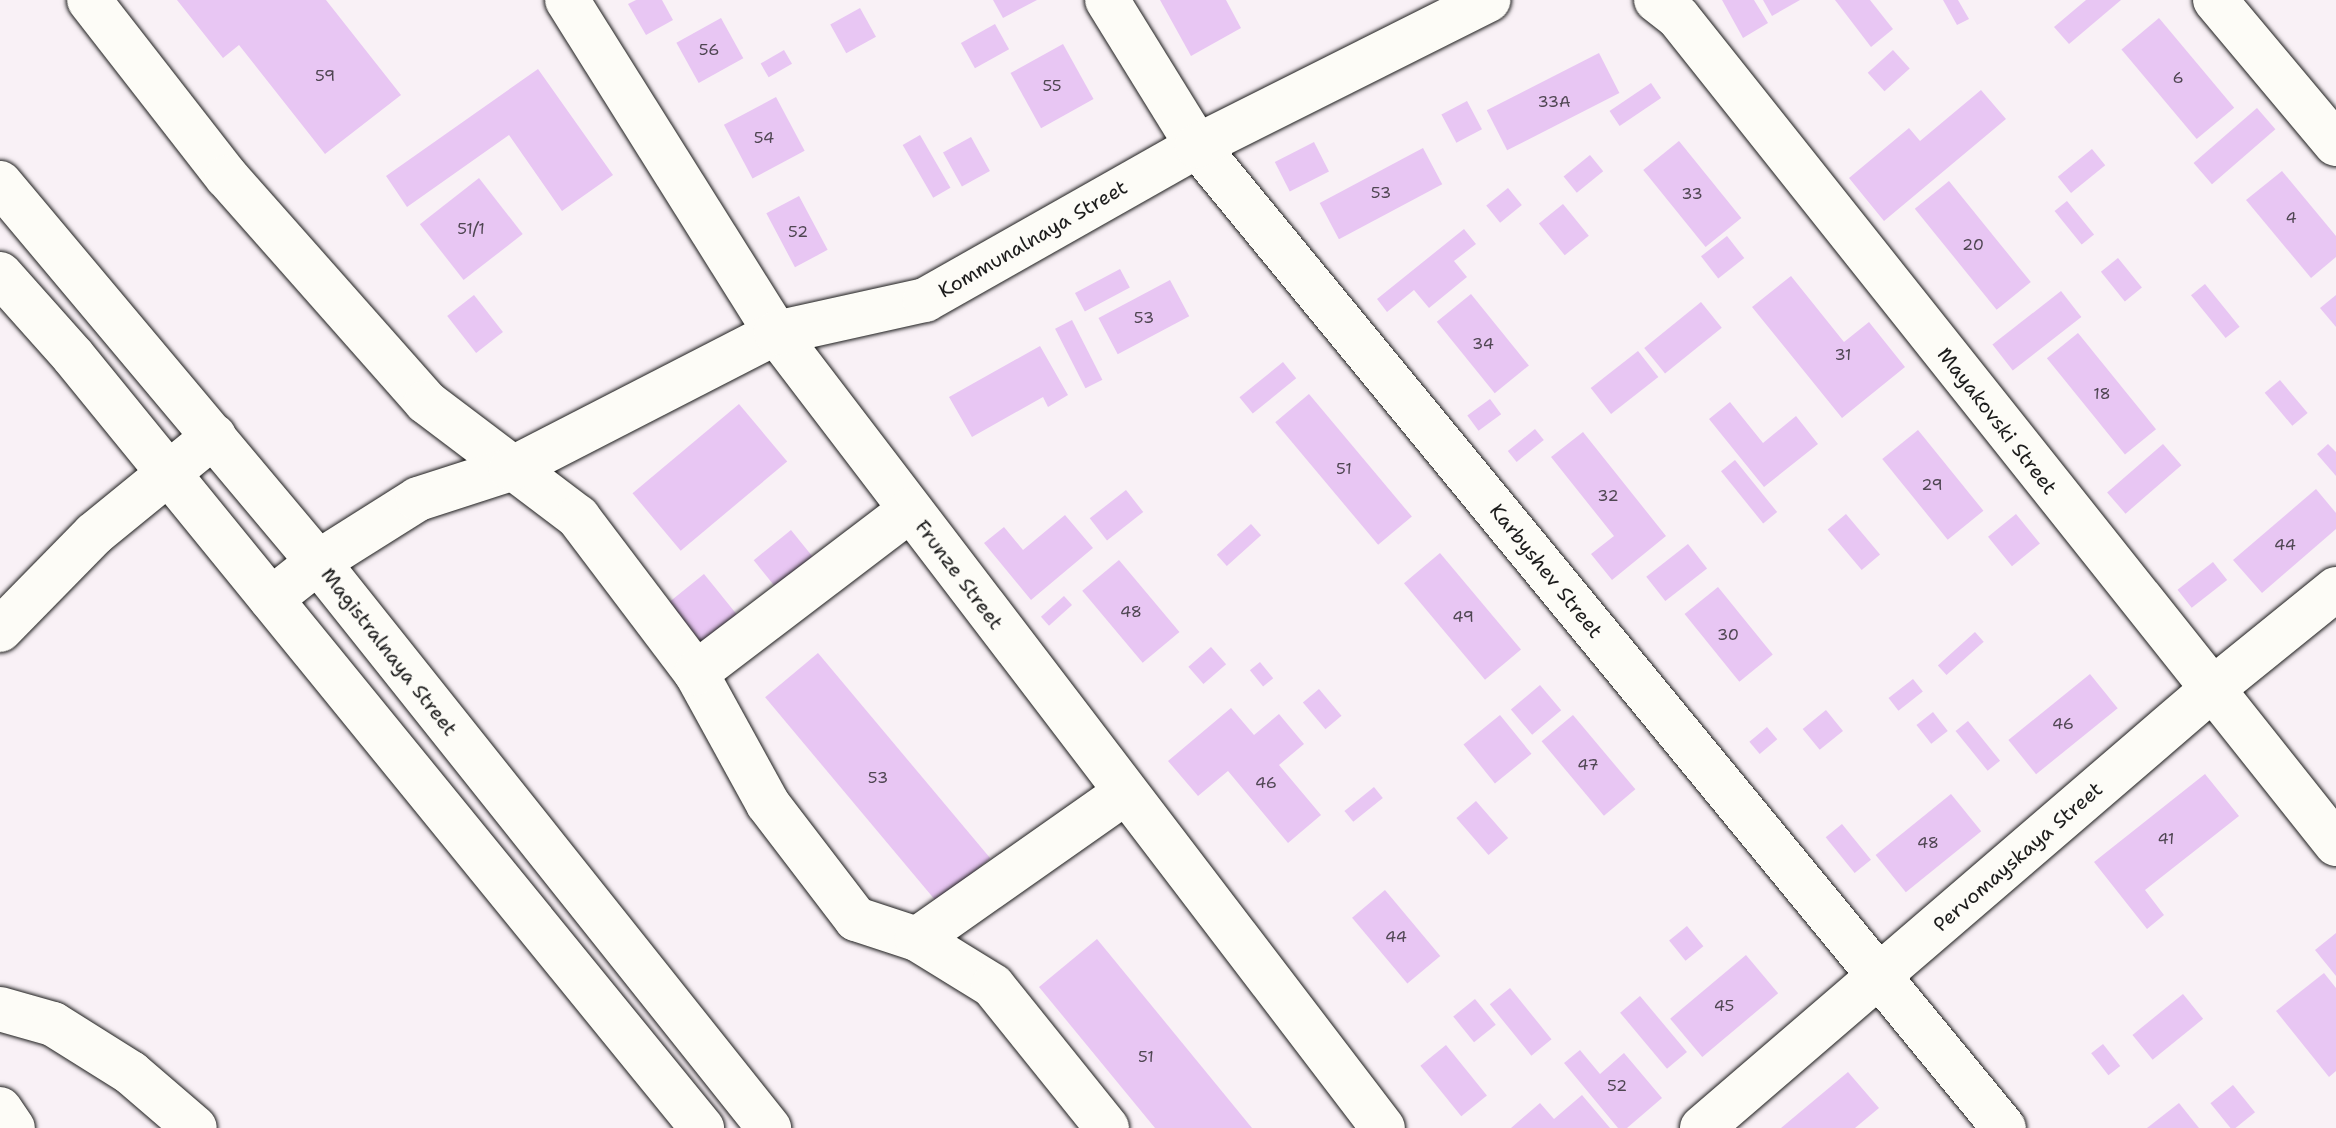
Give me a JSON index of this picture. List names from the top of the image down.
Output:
{
  "streets": {
    "street": [
      "Kommunalnaya Street",
      "Mayakovski Street",
      "Karbyshev Street",
      "Frunze Street",
      "Magistralnaya Street",
      "Pervomayskaya Street"
    ]
  },
  "crossings": [
    ["Kommunalnaya Street", "Karbyshev Street"],
    ["Kommunalnaya Street", "Frunze Street"],
    ["Kommunalnaya Street", "Magistralnaya Street"],
    ["Mayakovski Street", "Pervomayskaya Street"],
    ["Karbyshev Street", "Pervomayskaya Street"]
  ],
  "house_numbers": [
    "56",
    "59",
    "6",
    "55",
    "33А",
    "54",
    "53",
    "33",
    "4",
    "51/1",
    "52",
    "20",
    "53",
    "34",
    "31",
    "18",
    "51",
    "29",
    "32",
    "44",
    "48",
    "49",
    "30",
    "46",
    "47",
    "53",
    "46",
    "41",
    "48",
    "44",
    "45",
    "51",
    "52"
  ]
}
